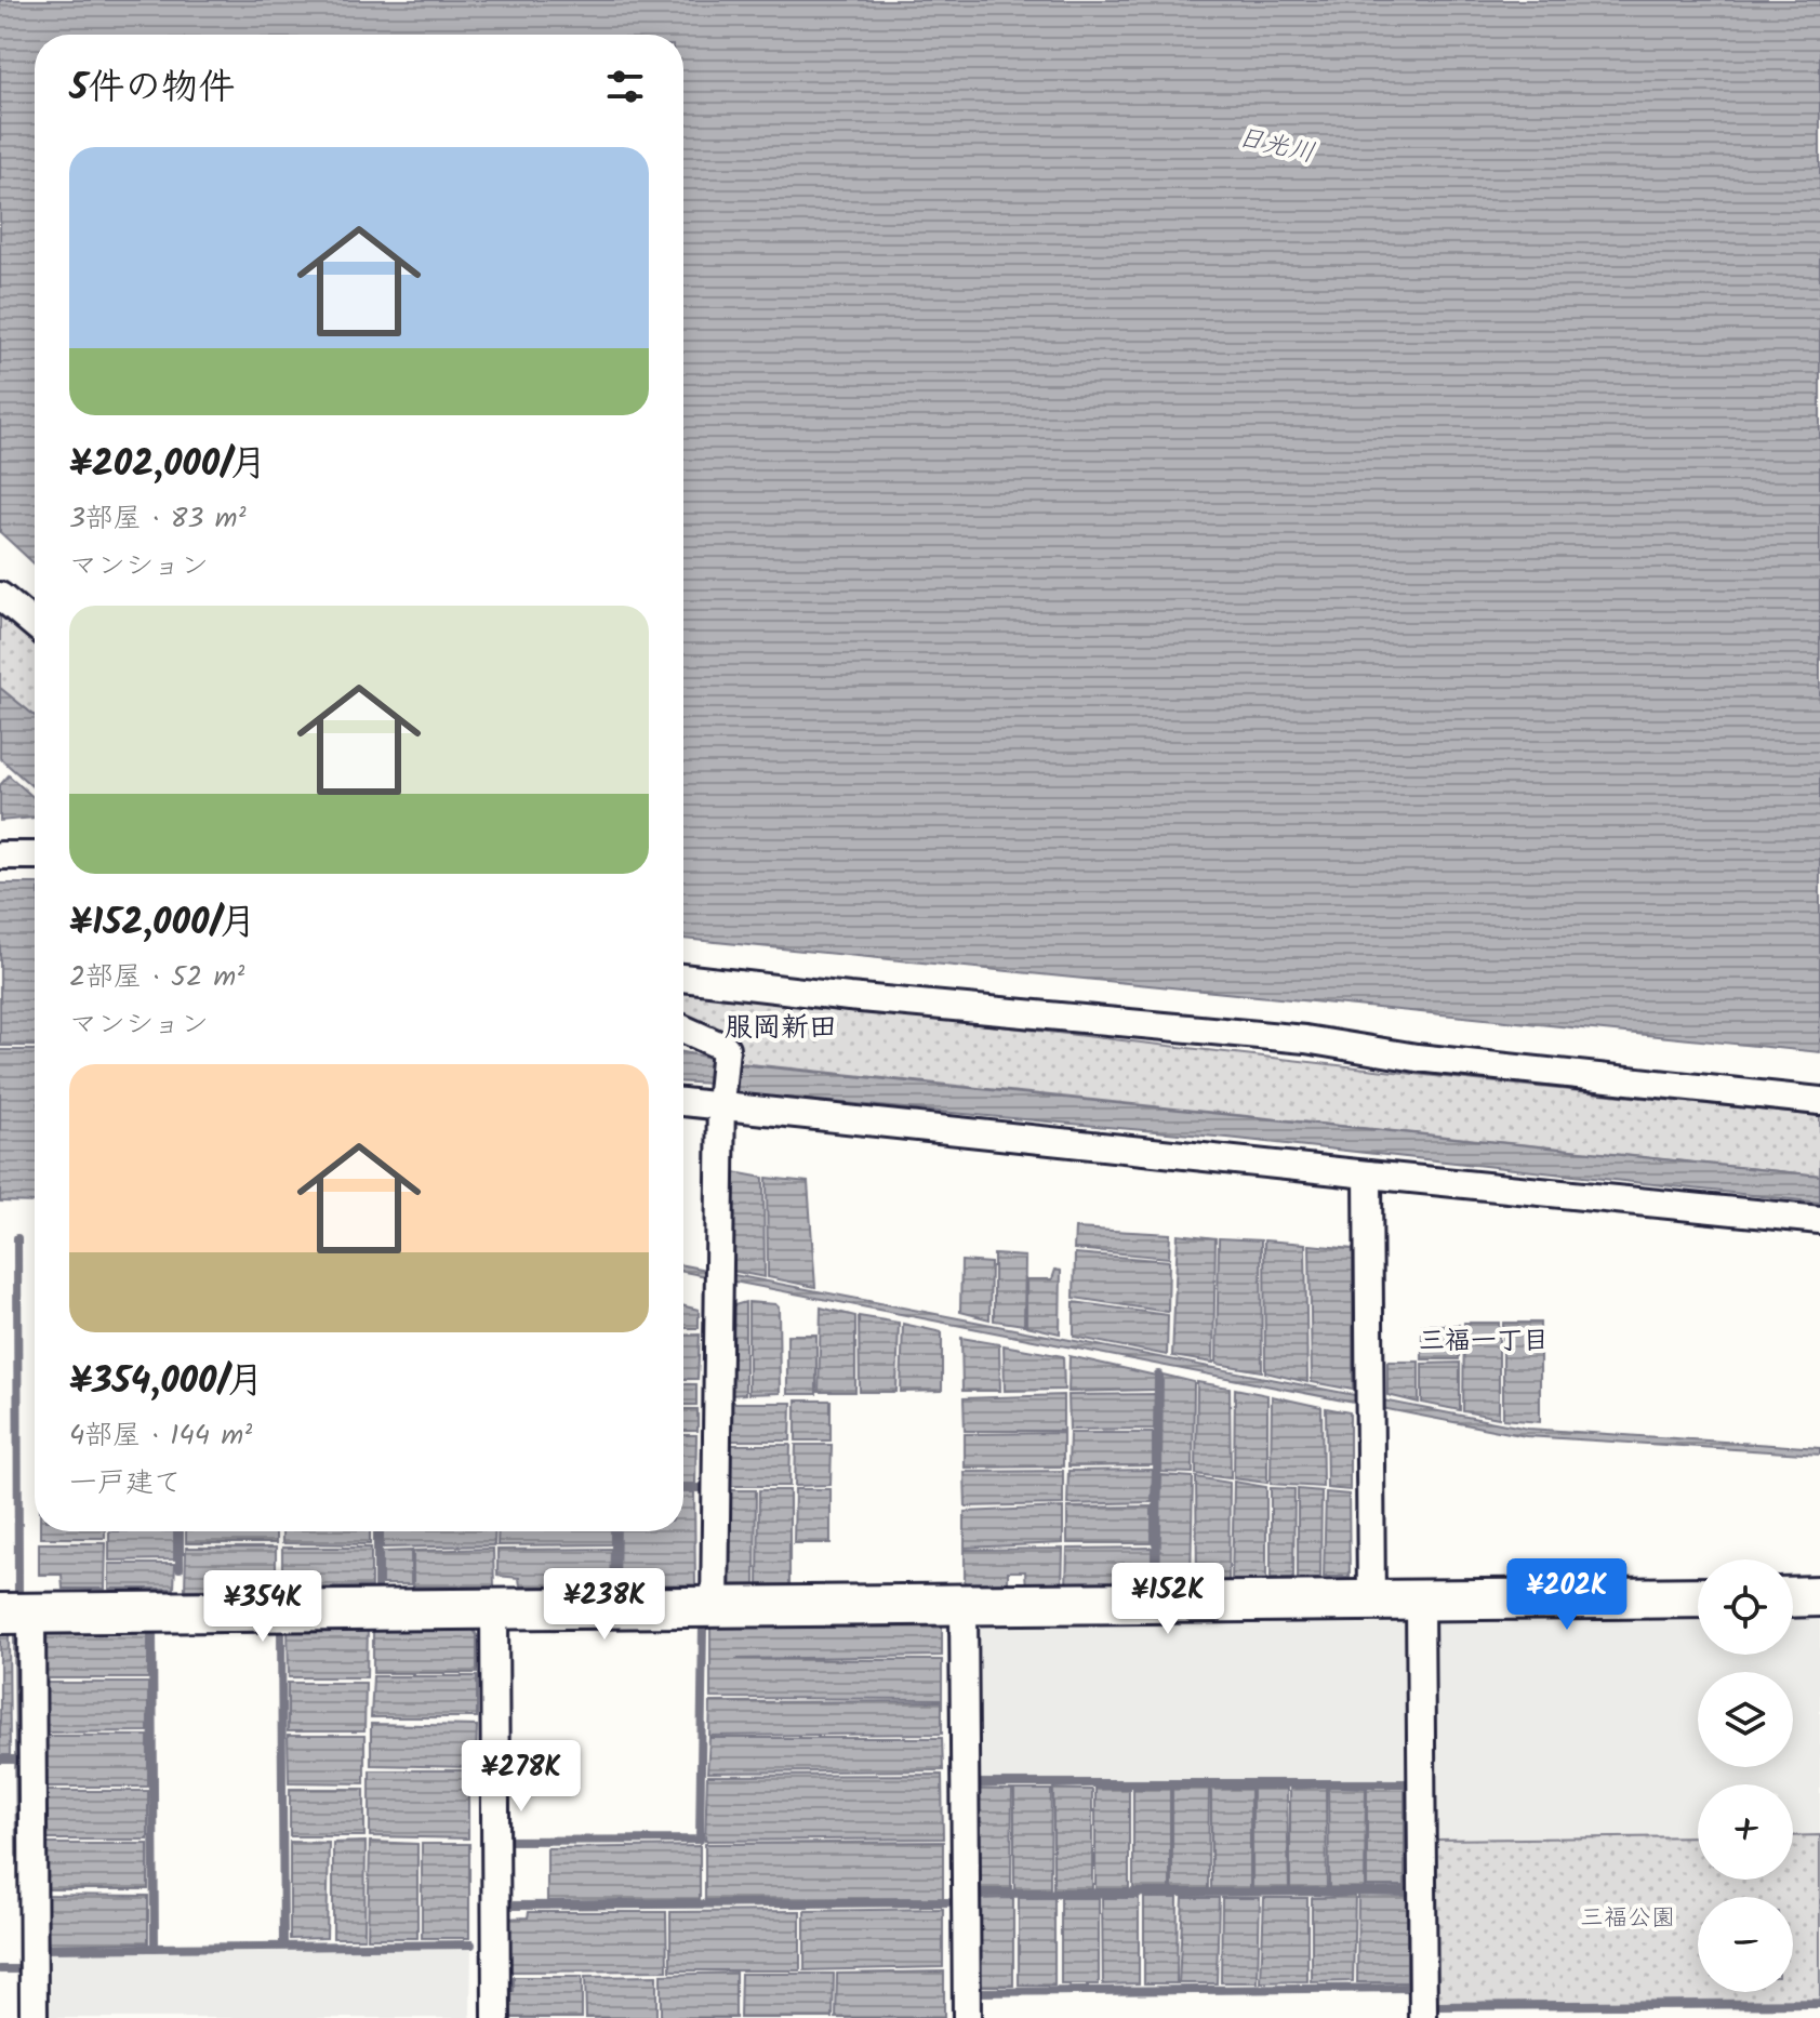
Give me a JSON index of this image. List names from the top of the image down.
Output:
{
  "districts": ["服岡新田", "三福一丁目"],
  "water": ["日光川"],
  "parks": ["三福公園"],
  "page": {
    "heading": "5件の物件",
    "list": [
      {
        "name": "¥202,000/月",
        "note": "3部屋 · 83 m² · マンション"
      },
      {
        "name": "¥152,000/月",
        "note": "2部屋 · 52 m² · マンション"
      },
      {
        "name": "¥354,000/月",
        "note": "4部屋 · 144 m² · 一戸建て"
      }
    ],
    "price": [
      "¥202K",
      "¥152K",
      "¥238K",
      "¥354K",
      "¥278K"
    ],
    "map_buttons": ["+", "−"]
  }
}
